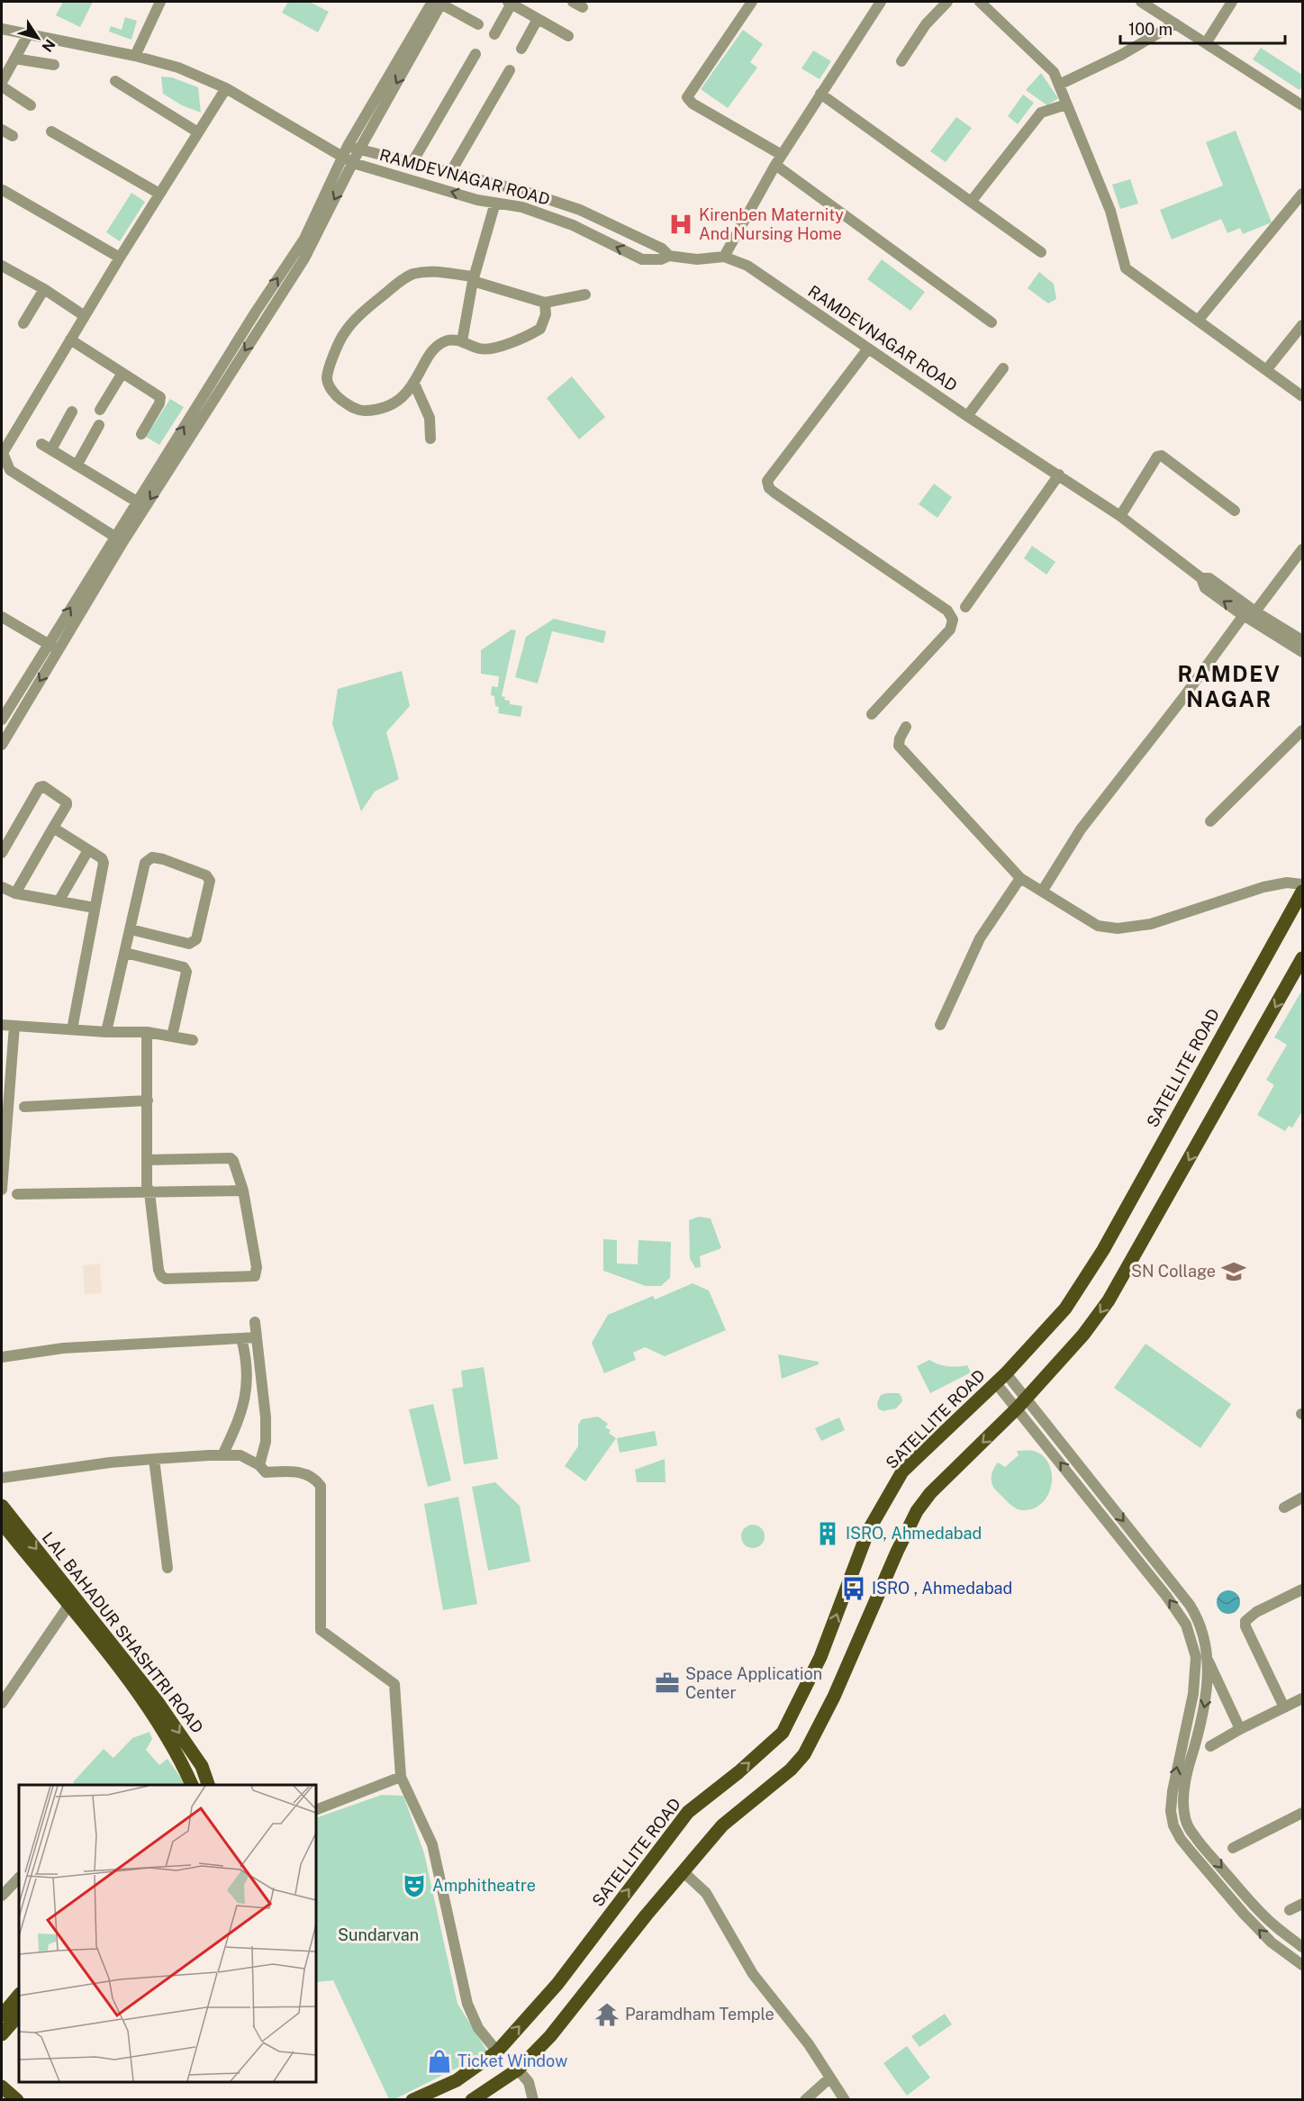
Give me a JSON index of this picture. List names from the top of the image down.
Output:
{
  "streets": {
    "main road": ["SATELLITE ROAD", "LAL BAHADUR SHASHTRI ROAD"],
    "street": ["RAMDEVNAGAR ROAD"]
  },
  "districts": ["RAMDEV NAGAR"],
  "parks": ["Sundarvan"],
  "places": {
    "hospital": ["Kirenben Maternity And Nursing Home"],
    "school or university": ["SN Collage"],
    "building": ["ISRO, Ahmedabad"],
    "bus stop": ["ISRO , Ahmedabad"],
    "office": ["Space Application Center"],
    "theatre": ["Amphitheatre"],
    "temple": ["Paramdham Temple"],
    "shop": ["Ticket Window"]
  },
  "scale_bar": "100 m",
  "north": "bottom right"
}
